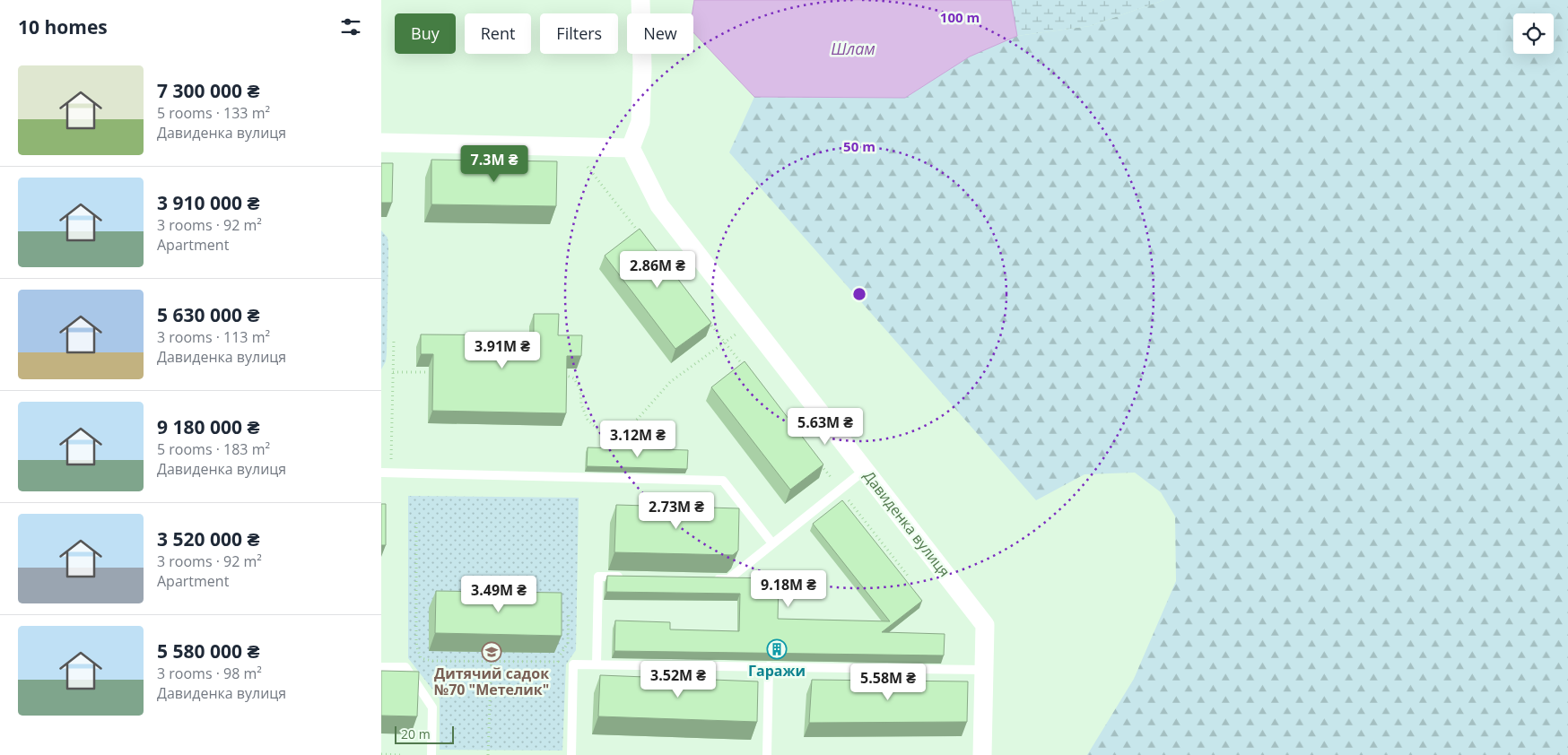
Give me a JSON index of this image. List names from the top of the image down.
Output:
{
  "streets": {
    "street": ["Давиденка вулиця"]
  },
  "water": ["Шлам"],
  "places": {
    "building": ["Гаражи"],
    "school or university": ["Дитячий садок №70 \"Метелик\""]
  },
  "scale_bar": "20 m",
  "page": {
    "heading": "10 homes",
    "chip": [
      "Buy",
      "Rent",
      "Filters",
      "New"
    ],
    "list": [
      {
        "name": "7 300 000 ₴",
        "note": "5 rooms · 133 m² · Давиденка вулиця"
      },
      {
        "name": "3 910 000 ₴",
        "note": "3 rooms · 92 m² · Apartment"
      },
      {
        "name": "5 630 000 ₴",
        "note": "3 rooms · 113 m² · Давиденка вулиця"
      },
      {
        "name": "9 180 000 ₴",
        "note": "5 rooms · 183 m² · Давиденка вулиця"
      },
      {
        "name": "3 520 000 ₴",
        "note": "3 rooms · 92 m² · Apartment"
      },
      {
        "name": "5 580 000 ₴",
        "note": "3 rooms · 98 m² · Давиденка вулиця"
      }
    ],
    "price": [
      "7.3M ₴",
      "2.86M ₴",
      "3.91M ₴",
      "5.63M ₴",
      "3.12M ₴",
      "2.73M ₴",
      "9.18M ₴",
      "3.49M ₴",
      "3.52M ₴",
      "5.58M ₴"
    ],
    "scale": "20 m"
  },
  "rings": ["100 m", "50 m"]
}
